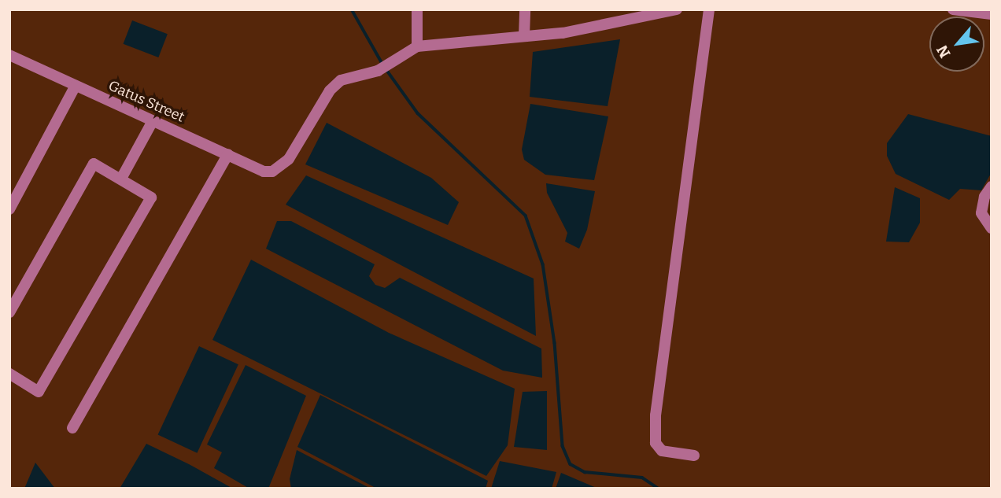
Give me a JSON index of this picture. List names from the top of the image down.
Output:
{
  "streets": {
    "street": ["Gatus Street"]
  },
  "north": "bottom left"
}
